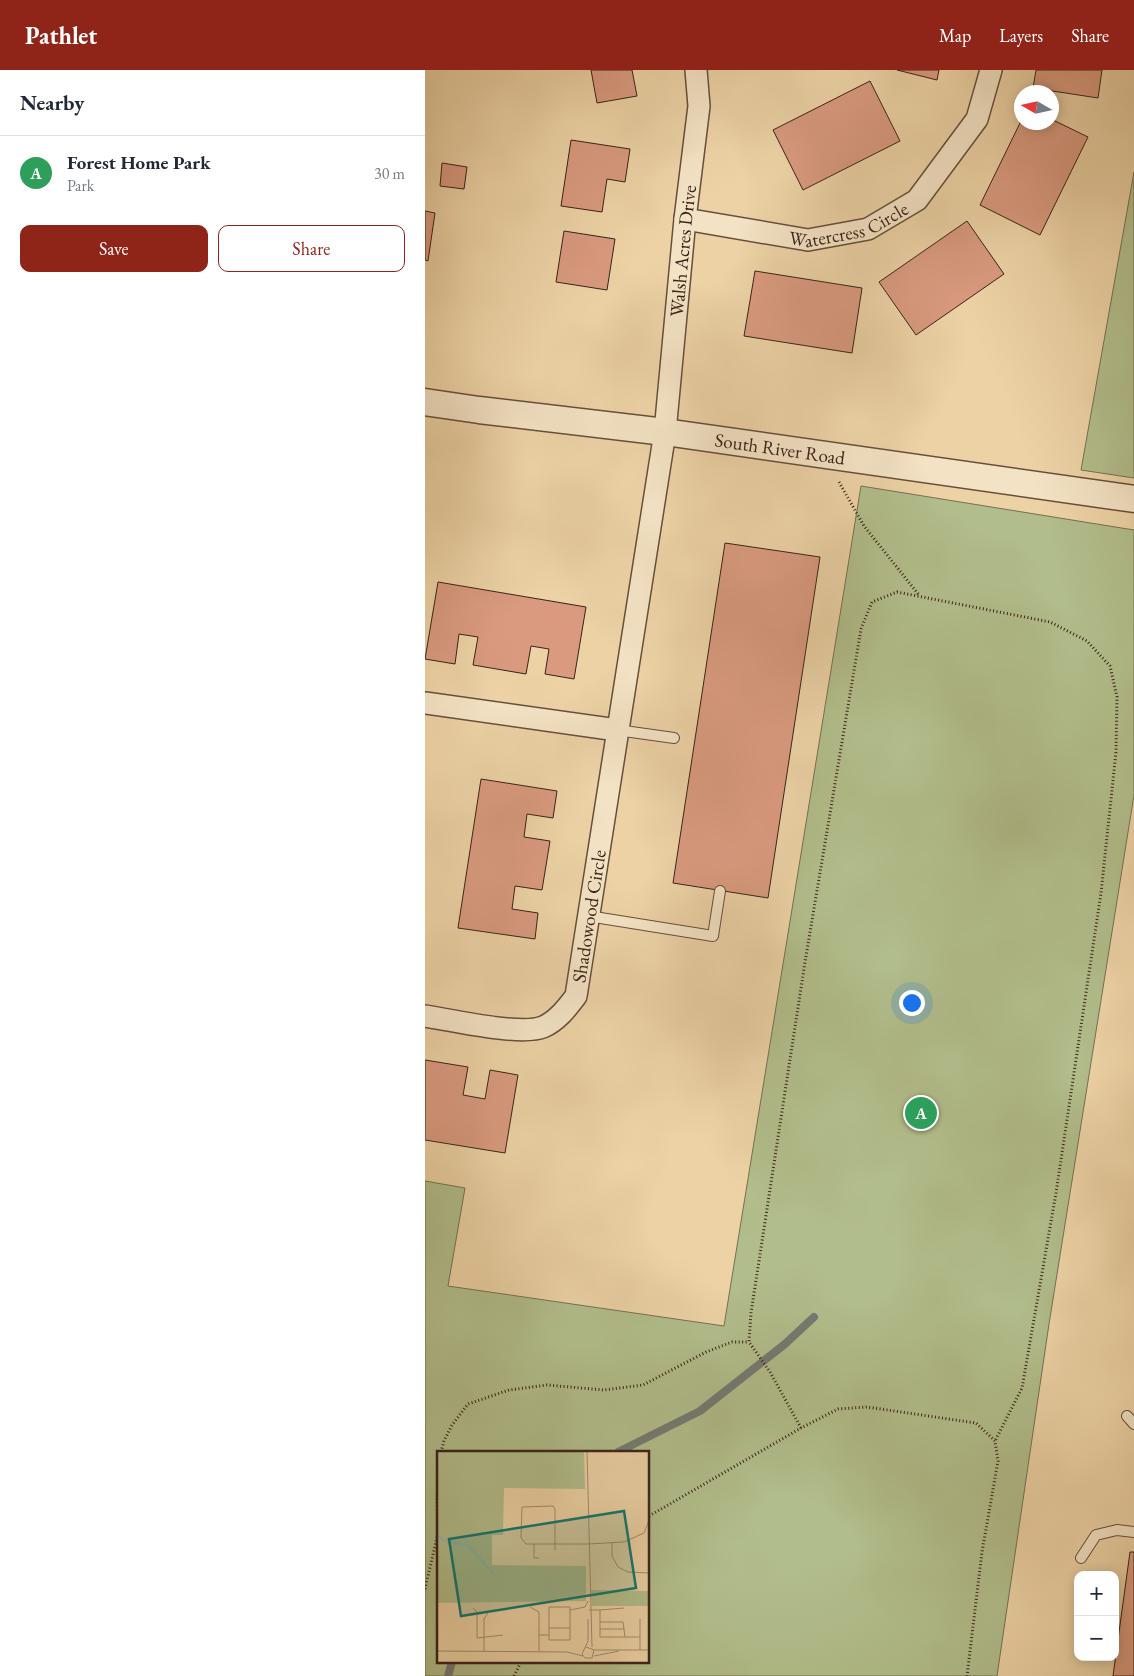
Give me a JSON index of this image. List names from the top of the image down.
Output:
{
  "streets": {
    "street": [
      "Watercress Circle",
      "Walsh Acres Drive",
      "South River Road",
      "Shadowood Circle"
    ]
  },
  "crossings": [
    ["Watercress Circle", "Walsh Acres Drive"],
    ["Walsh Acres Drive", "South River Road"],
    ["Walsh Acres Drive", "Shadowood Circle"],
    ["South River Road", "Shadowood Circle"]
  ],
  "north": "left",
  "page": {
    "header": "Pathlet",
    "nav": ["Map", "Layers", "Share"],
    "heading": "Nearby",
    "list": [
      {
        "mark": "A",
        "name": "Forest Home Park",
        "note": "Park",
        "value": "30 m"
      }
    ],
    "buttons": ["Save", "Share"],
    "pins": "A",
    "map_buttons": ["+", "−"]
  }
}
